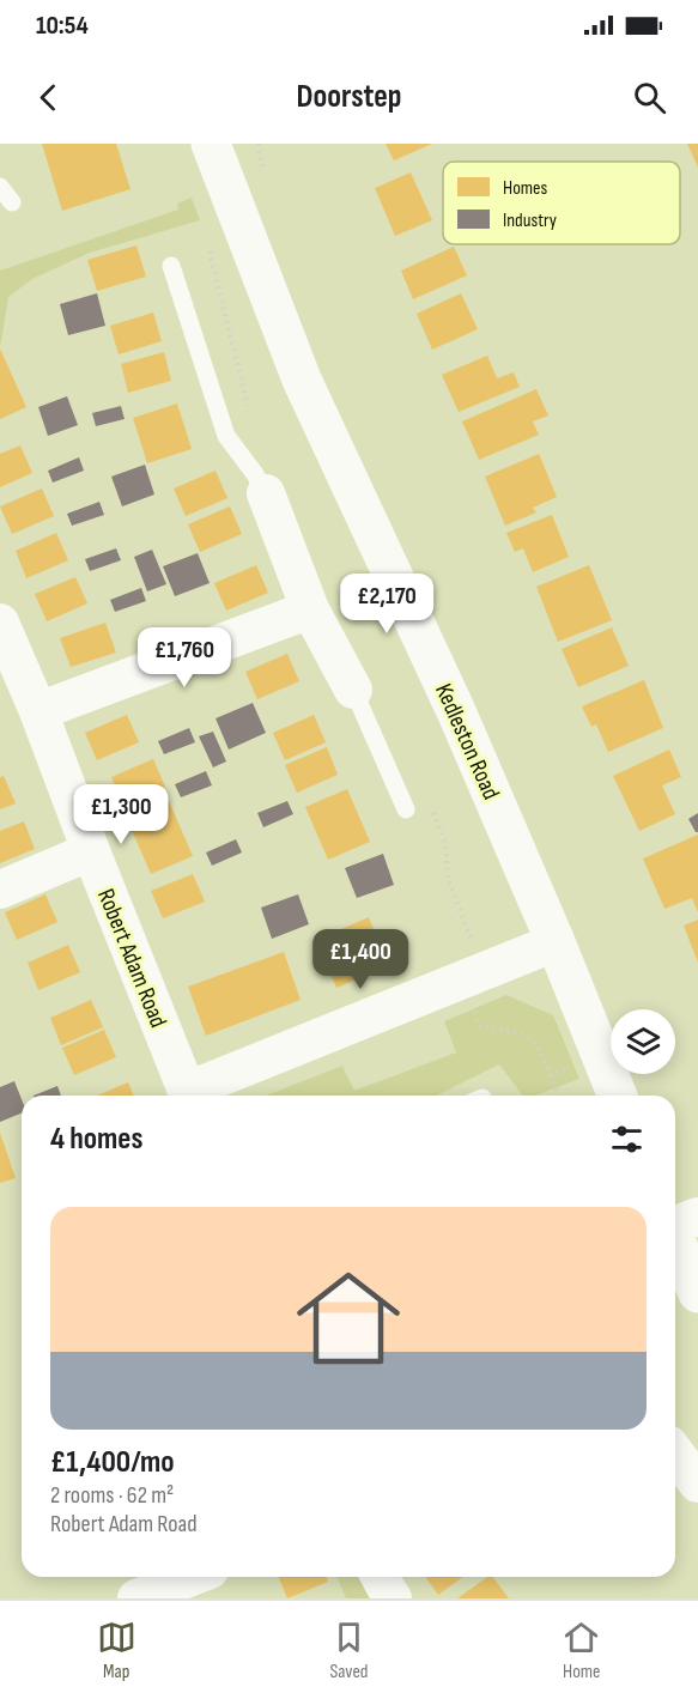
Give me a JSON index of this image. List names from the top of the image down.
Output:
{
  "streets": {
    "street": ["Kedleston Road", "Robert Adam Road"]
  },
  "crossings": [
    ["Kedleston Road", "Robert Adam Road"]
  ],
  "legend": ["Homes", "Industry"],
  "page": {
    "status": "10:54",
    "header": "Doorstep",
    "price": [
      "£2,170",
      "£1,760",
      "£1,300",
      "£1,400"
    ],
    "heading": "4 homes",
    "list": [
      {
        "name": "£1,400/mo",
        "note": "2 rooms · 62 m² · Robert Adam Road"
      }
    ],
    "tabs": ["Map", "Saved", "Home"]
  }
}
